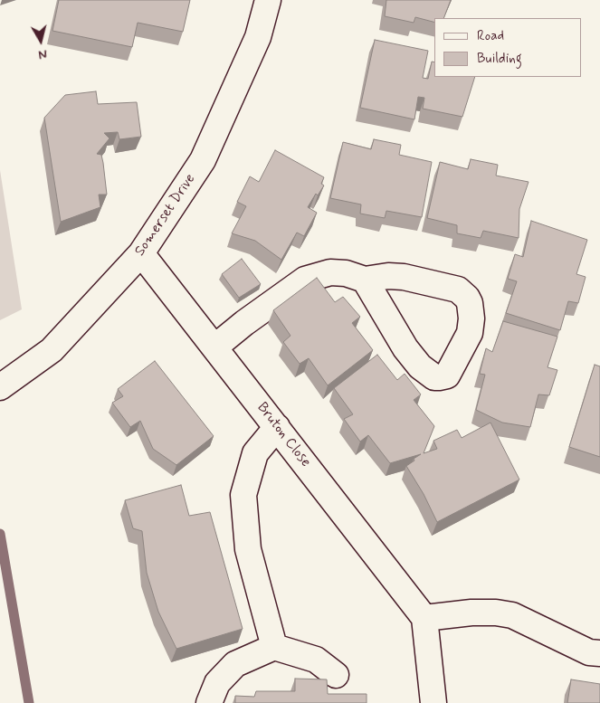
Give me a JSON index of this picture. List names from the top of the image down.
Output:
{
  "streets": {
    "street": ["Somerset Drive", "Bruton Close"]
  },
  "crossings": [
    ["Somerset Drive", "Bruton Close"]
  ],
  "legend": ["Road", "Building"],
  "north": "bottom"
}
